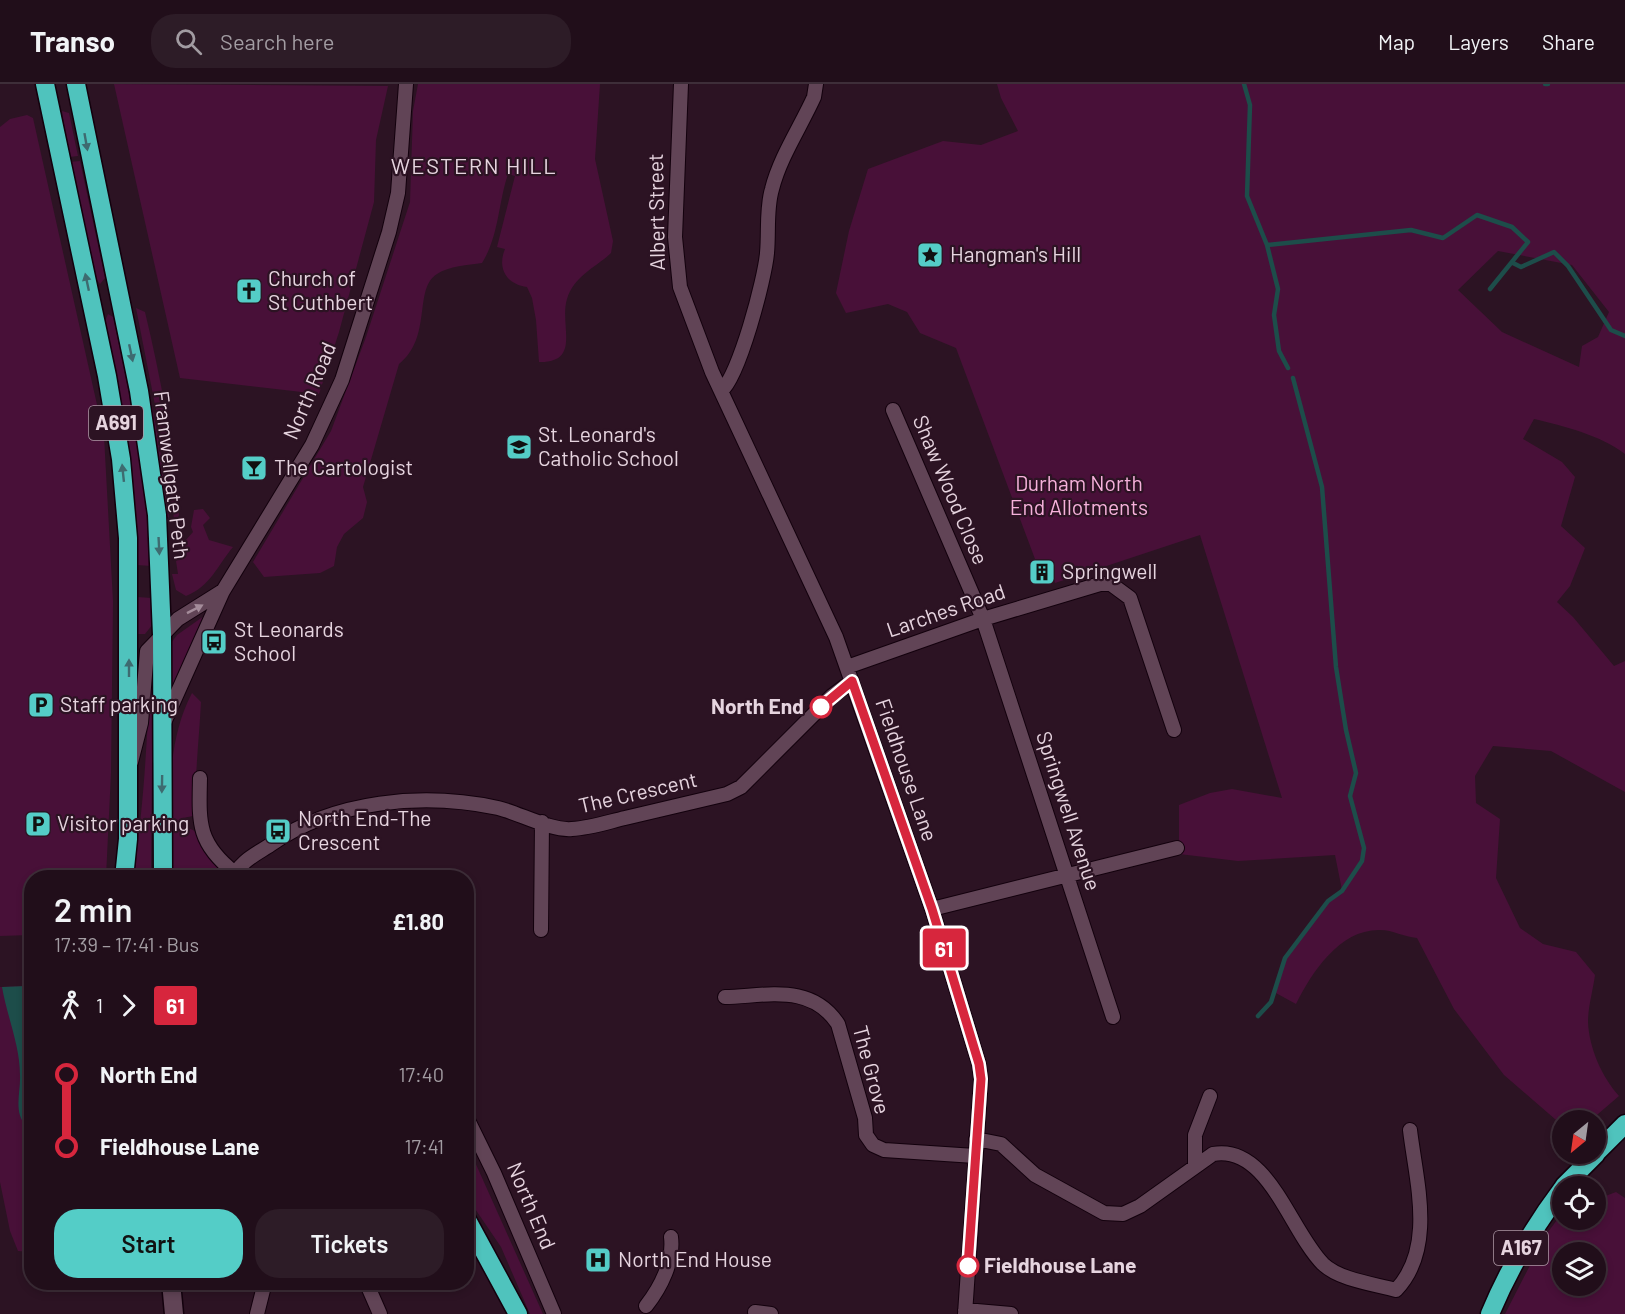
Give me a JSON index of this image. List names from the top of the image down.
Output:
{
  "streets": {
    "highway": ["A691", "Framwellgate Peth", "A167"],
    "street": [
      "Albert Street",
      "North Road",
      "Shaw Wood Close",
      "Larches Road",
      "Fieldhouse Lane",
      "The Crescent",
      "Springwell Avenue",
      "The Grove",
      "North End"
    ]
  },
  "crossings": [
    ["Albert Street", "Fieldhouse Lane"],
    ["North Road", "A691"],
    ["North Road", "Framwellgate Peth"],
    ["Shaw Wood Close", "Larches Road"],
    ["Shaw Wood Close", "Springwell Avenue"],
    ["Larches Road", "Fieldhouse Lane"],
    ["Larches Road", "Springwell Avenue"],
    ["Fieldhouse Lane", "The Crescent"],
    ["Fieldhouse Lane", "The Grove"]
  ],
  "districts": ["WESTERN HILL"],
  "parks": ["Durham North End Allotments"],
  "places": {
    "place": ["Hangman's Hill"],
    "church": ["Church of St Cuthbert"],
    "school or university": ["St. Leonard's Catholic School"],
    "bar": ["The Cartologist"],
    "building": ["Springwell"],
    "bus stop": ["St Leonards School", "North End-The Crescent"],
    "parking": ["Staff parking", "Visitor parking"],
    "other": ["North End", "Fieldhouse Lane"],
    "hospital": ["North End House"]
  },
  "lines": ["bus line 61"],
  "north": "bottom left",
  "page": {
    "header": "Transo",
    "search": "Search here",
    "nav": ["Map", "Layers", "Share"],
    "on_map": "61",
    "heading": ["2 min", "17:39 – 17:41 · Bus", "£1.80"],
    "legs": ["1", "61"],
    "list": [
      {
        "name": "North End",
        "value": "17:40"
      },
      {
        "name": "Fieldhouse Lane",
        "value": "17:41"
      }
    ],
    "buttons": ["Start", "Tickets"]
  }
}
